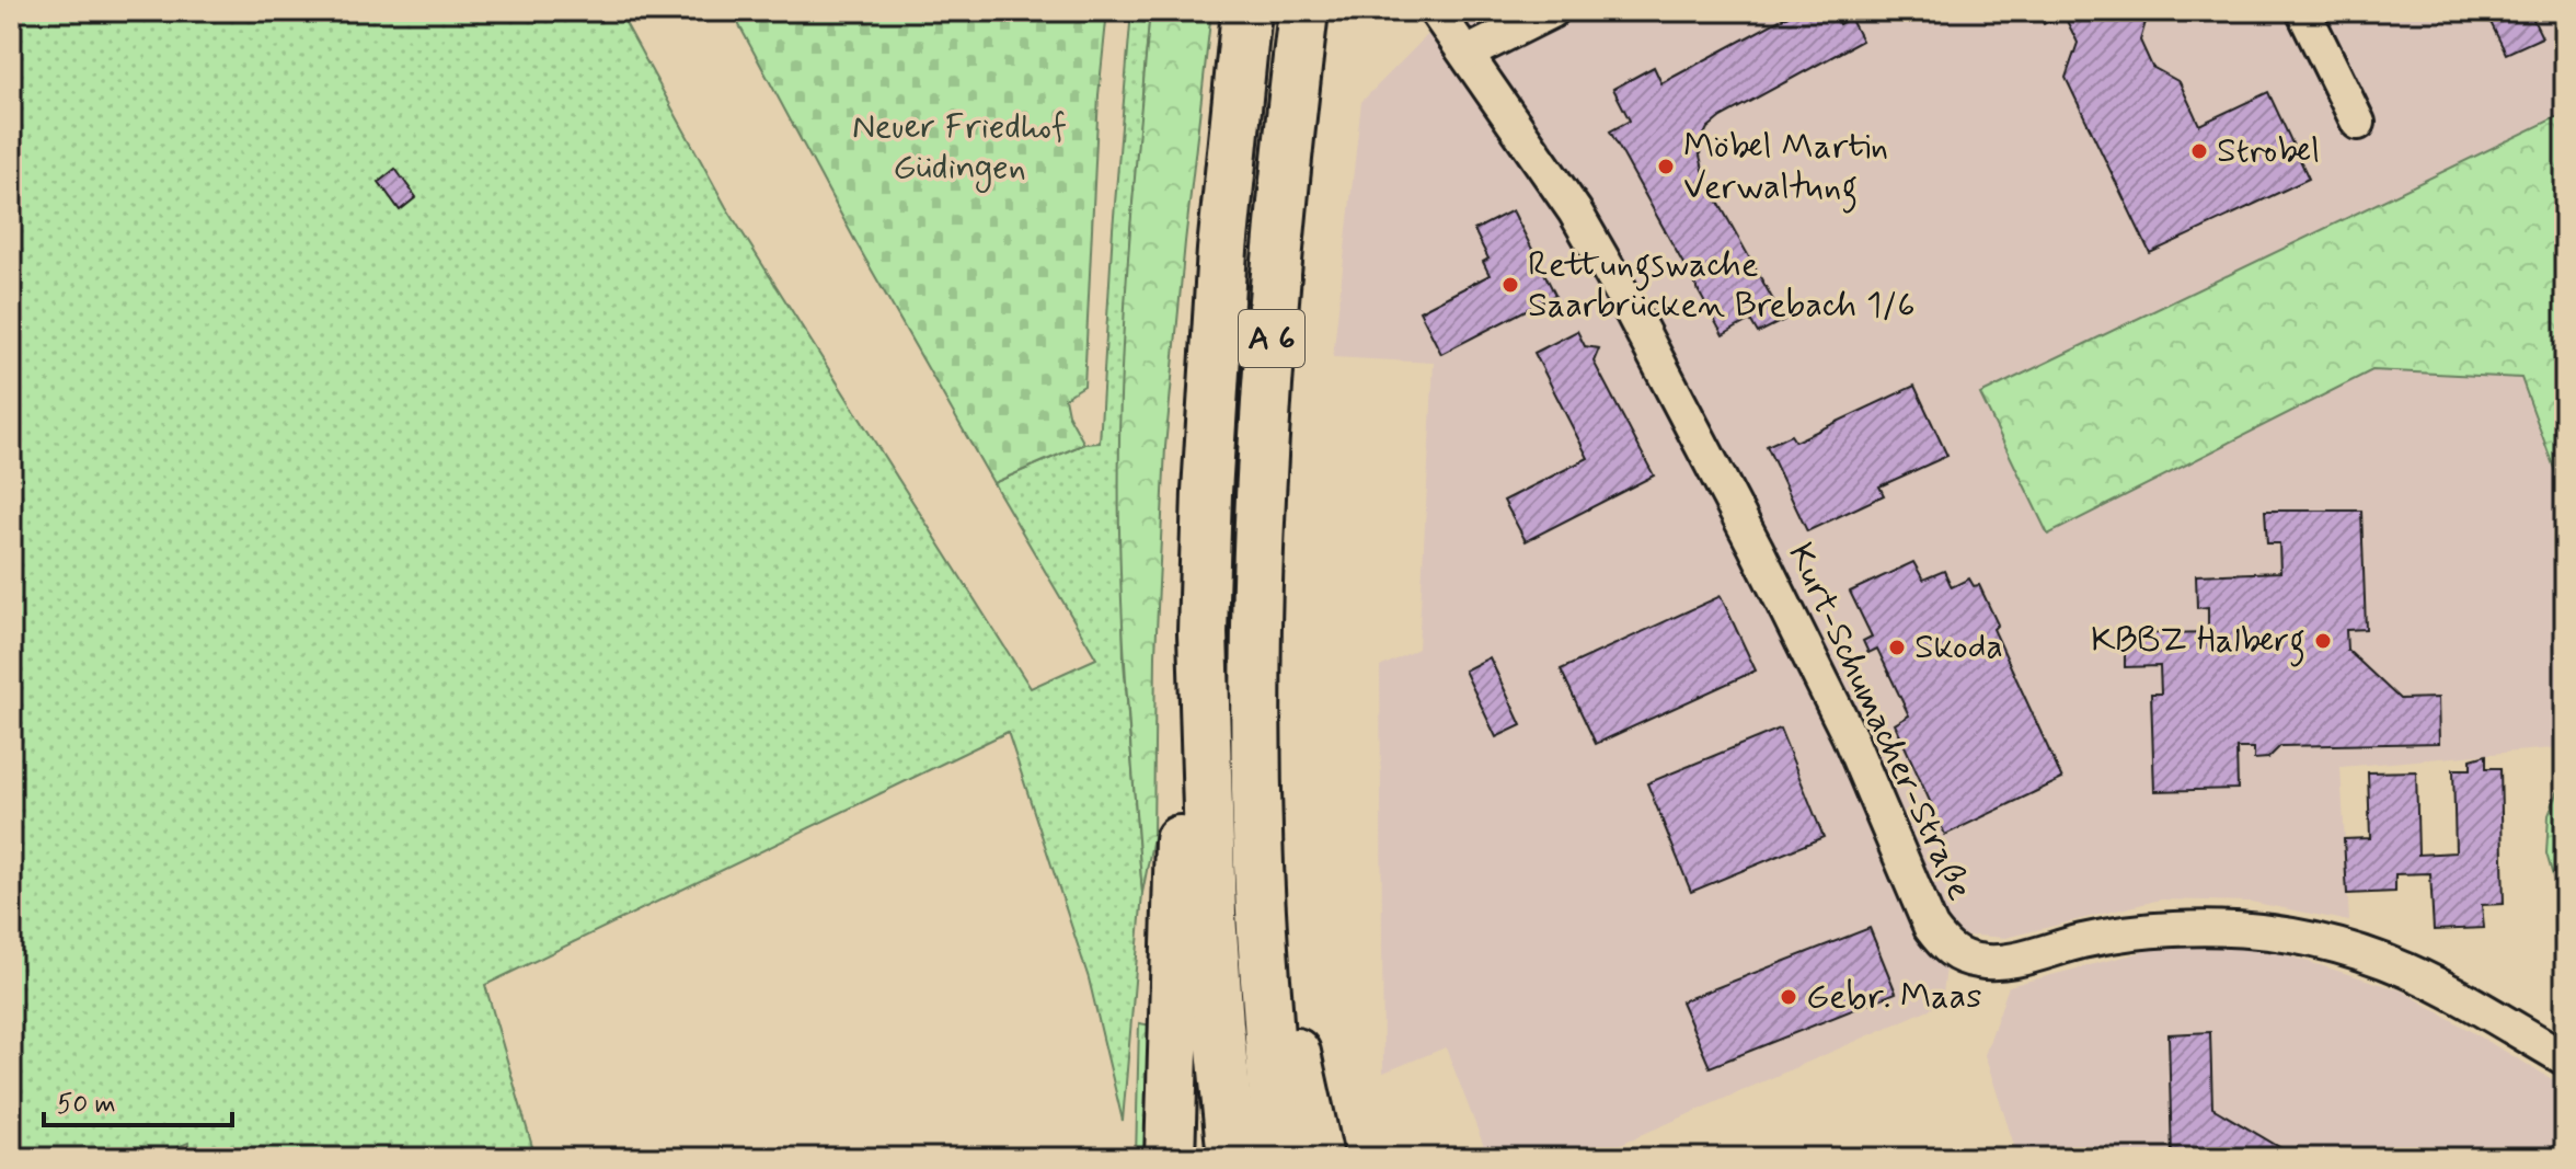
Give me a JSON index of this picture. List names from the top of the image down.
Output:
{
  "streets": {
    "highway": ["A 6"],
    "street": ["Kurt-Schumacher-Straße"]
  },
  "parks": ["Neuer Friedhof Güdingen"],
  "places": [
    "Strobel",
    "Möbel Martin Verwaltung",
    "Rettungswache Saarbrücken Brebach 1/6",
    "KBBZ Halberg",
    "Skoda",
    "Gebr. Maas"
  ],
  "scale_bar": "50 m"
}
